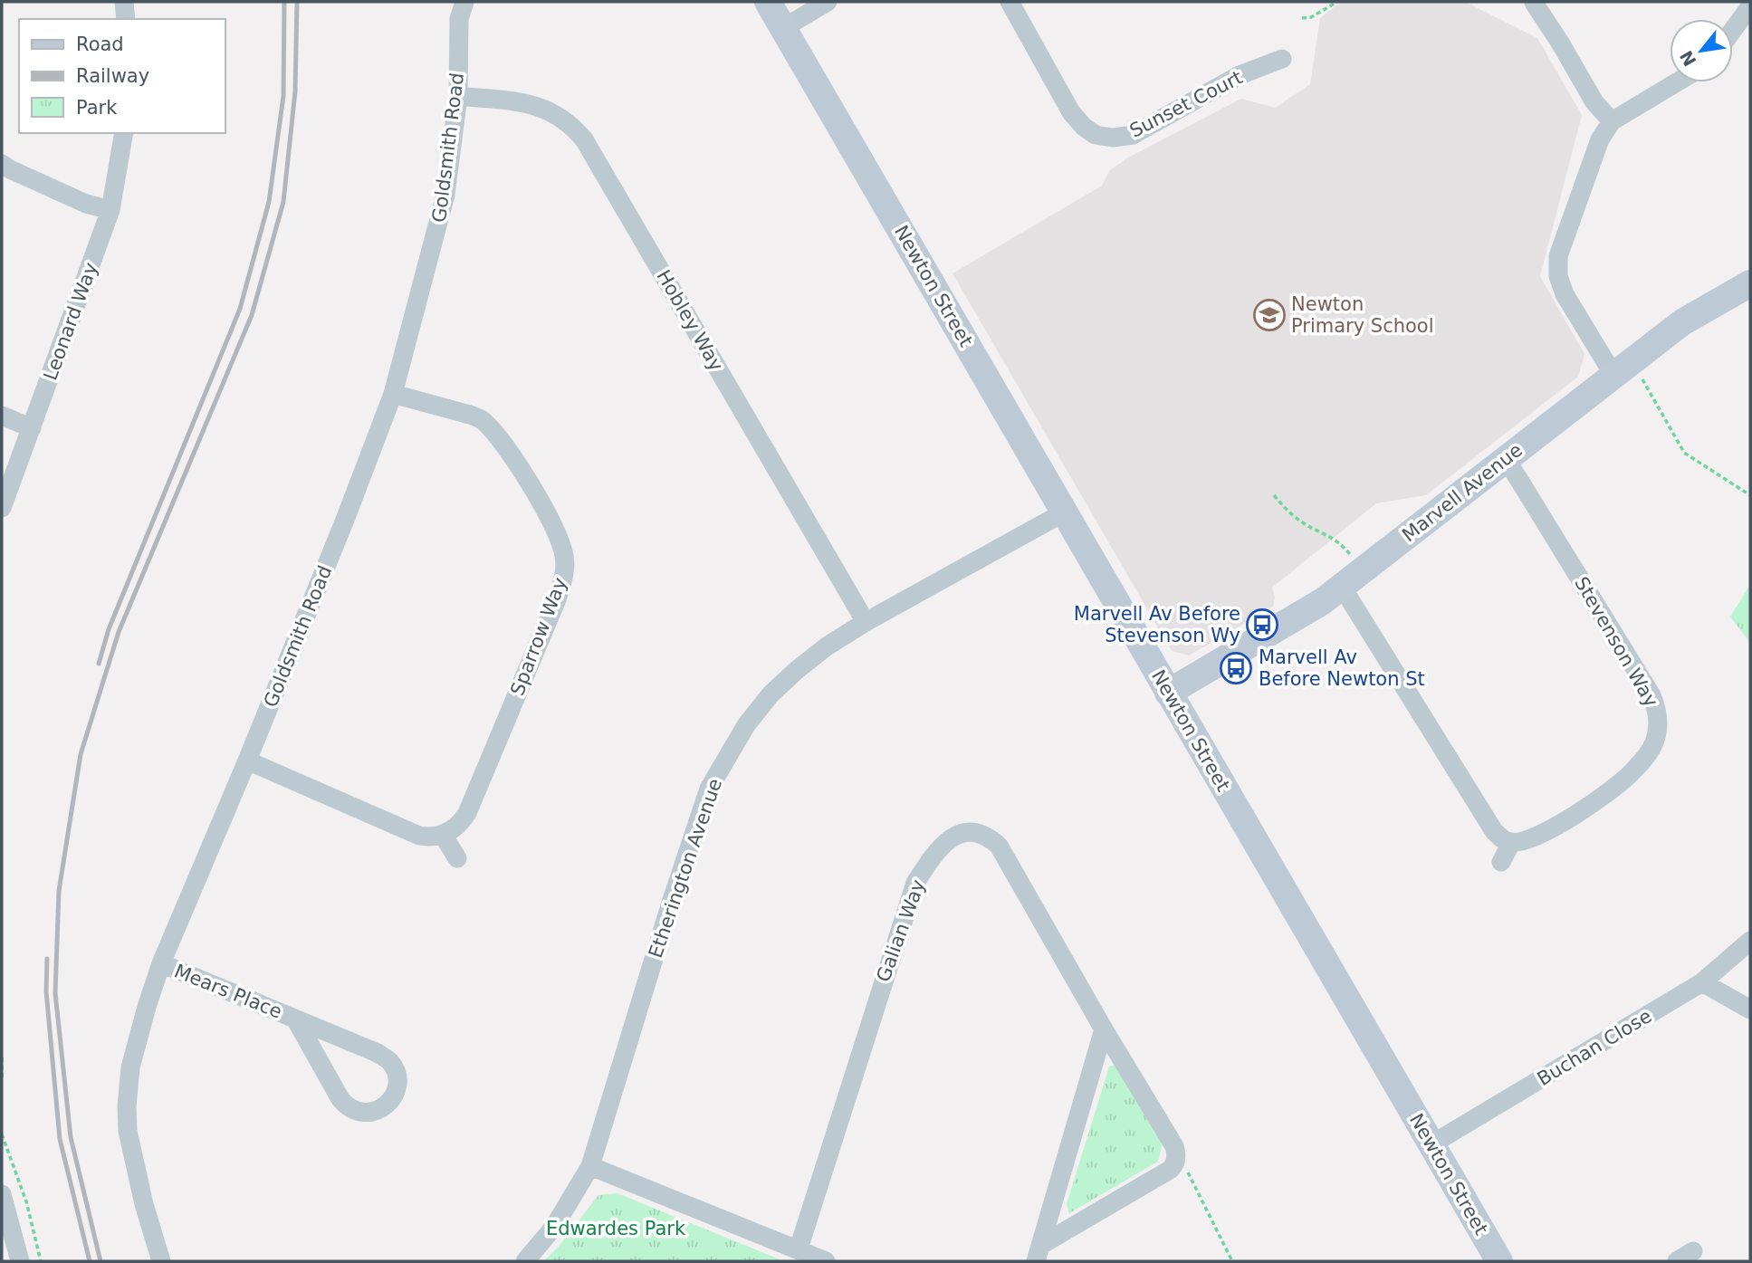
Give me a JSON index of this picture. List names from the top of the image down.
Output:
{
  "streets": {
    "street": [
      "Sunset Court",
      "Goldsmith Road",
      "Newton Street",
      "Hobley Way",
      "Leonard Way",
      "Marvell Avenue",
      "Sparrow Way",
      "Stevenson Way",
      "Etherington Avenue",
      "Galian Way",
      "Mears Place",
      "Buchan Close"
    ]
  },
  "crossings": [
    ["Goldsmith Road", "Hobley Way"],
    ["Goldsmith Road", "Sparrow Way"],
    ["Goldsmith Road", "Mears Place"],
    ["Newton Street", "Marvell Avenue"],
    ["Newton Street", "Etherington Avenue"],
    ["Newton Street", "Buchan Close"],
    ["Hobley Way", "Etherington Avenue"],
    ["Marvell Avenue", "Stevenson Way"]
  ],
  "parks": ["Edwardes Park"],
  "places": {
    "school or university": ["Newton Primary School"],
    "bus stop": ["Marvell Av Before Stevenson Wy", "Marvell Av Before Newton St"]
  },
  "legend": ["Road", "Railway", "Park"],
  "north": "bottom left"
}
